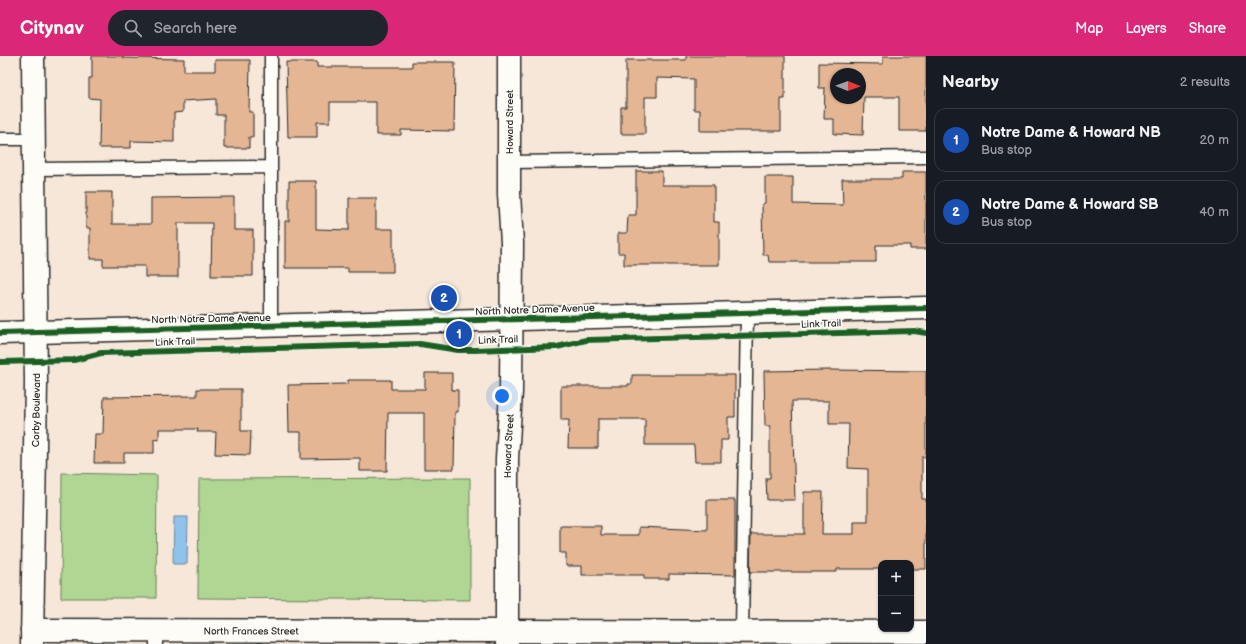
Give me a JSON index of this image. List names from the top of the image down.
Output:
{
  "streets": {
    "street": [
      "Howard Street",
      "North Notre Dame Avenue",
      "Corby Boulevard",
      "North Frances Street"
    ],
    "cycle path": ["Link Trail"]
  },
  "crossings": [
    ["Howard Street", "North Notre Dame Avenue"],
    ["Howard Street", "North Frances Street"],
    ["North Notre Dame Avenue", "Corby Boulevard"],
    ["Corby Boulevard", "North Frances Street"]
  ],
  "north": "right",
  "page": {
    "header": "Citynav",
    "search": "Search here",
    "nav": ["Map", "Layers", "Share"],
    "heading": ["Nearby", "2 results"],
    "list": [
      {
        "mark": "1",
        "name": "Notre Dame & Howard NB",
        "note": "Bus stop",
        "value": "20 m"
      },
      {
        "mark": "2",
        "name": "Notre Dame & Howard SB",
        "note": "Bus stop",
        "value": "40 m"
      }
    ],
    "pins": ["2", "1"],
    "map_buttons": ["+", "−"]
  }
}
